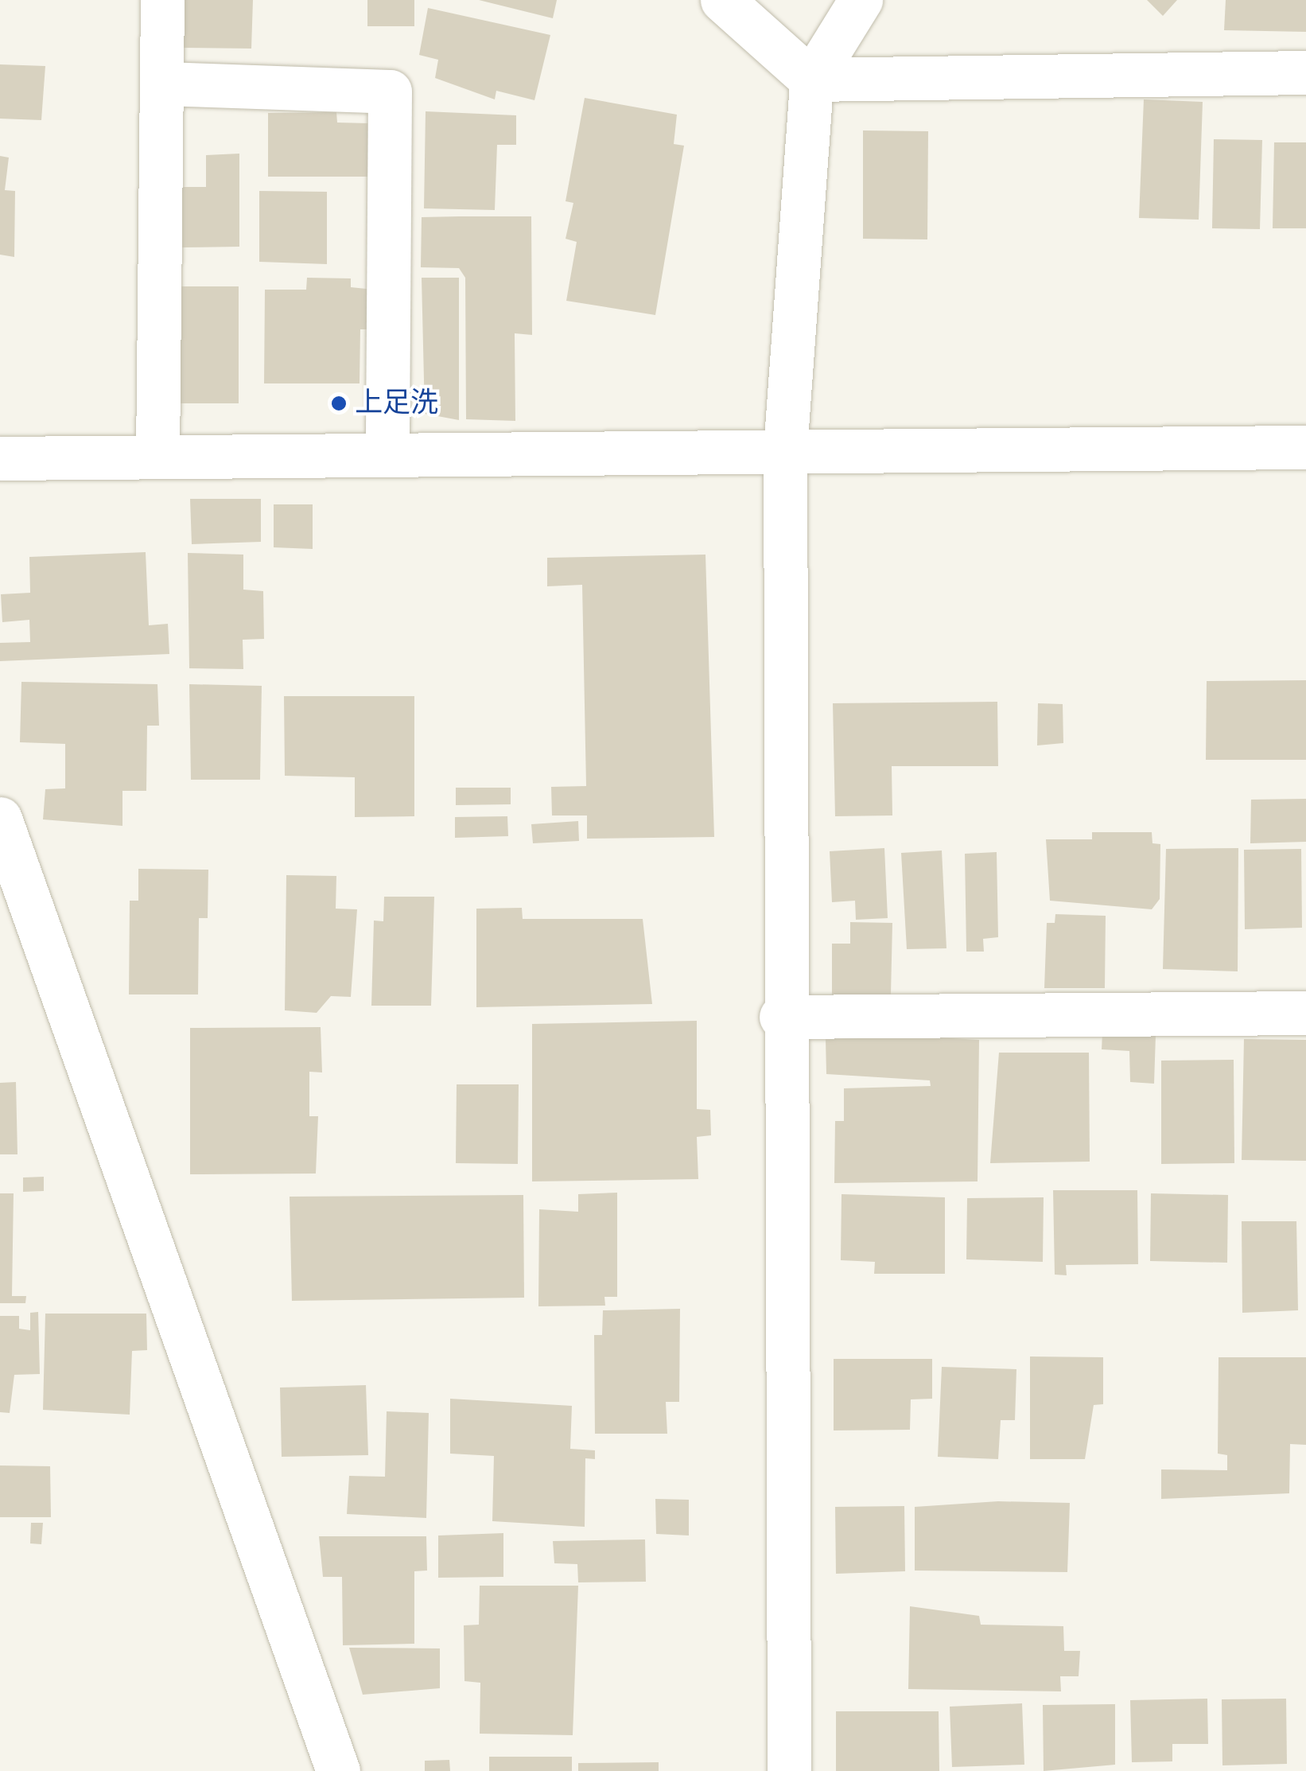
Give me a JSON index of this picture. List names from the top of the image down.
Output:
{
  "places": ["上足洗"]
}
